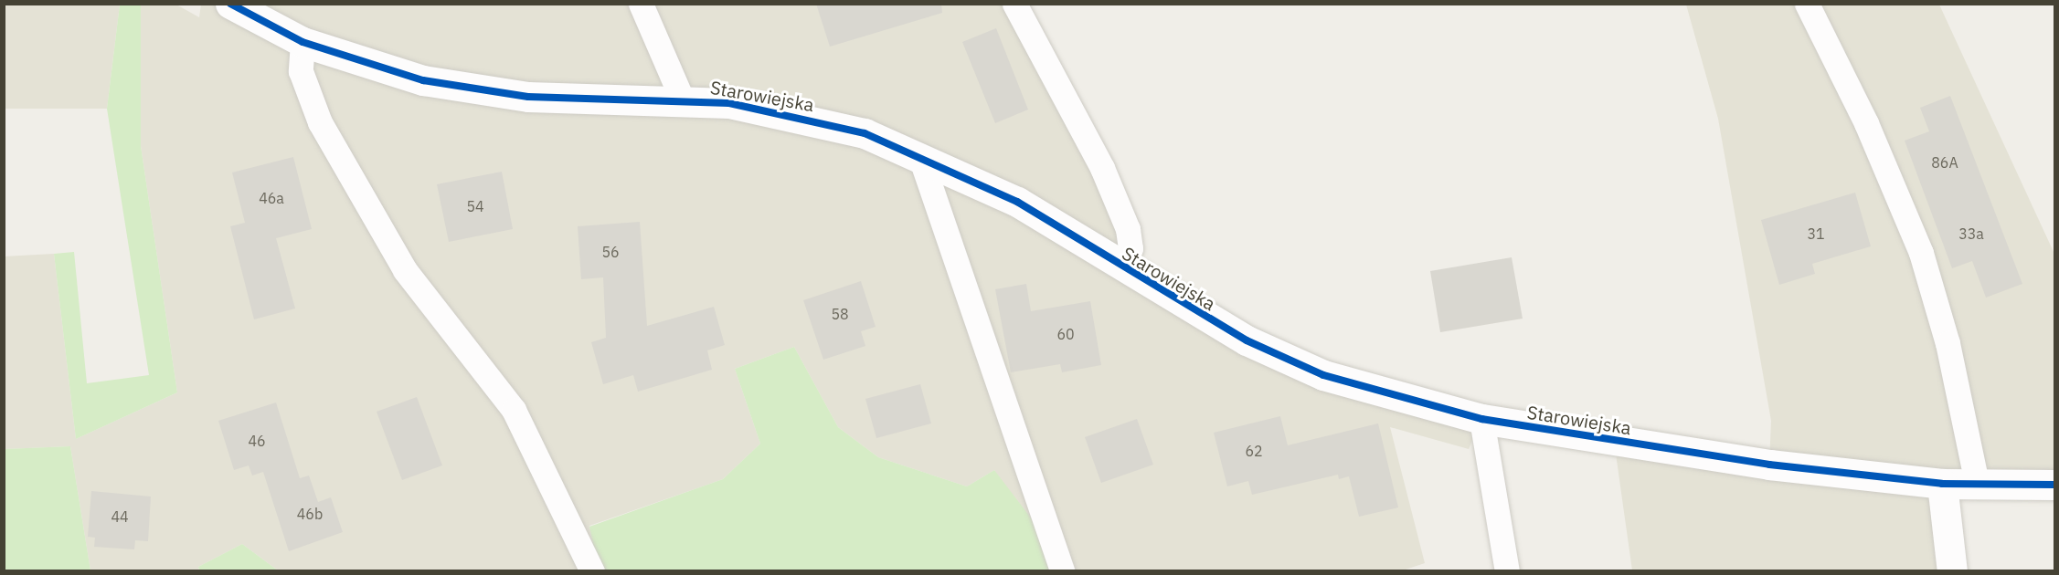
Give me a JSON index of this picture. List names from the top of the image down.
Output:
{
  "streets": {
    "street": ["Starowiejska"]
  },
  "house_numbers": [
    "86A",
    "46a",
    "54",
    "31",
    "33a",
    "56",
    "58",
    "60",
    "46",
    "62",
    "46b",
    "44"
  ]
}
